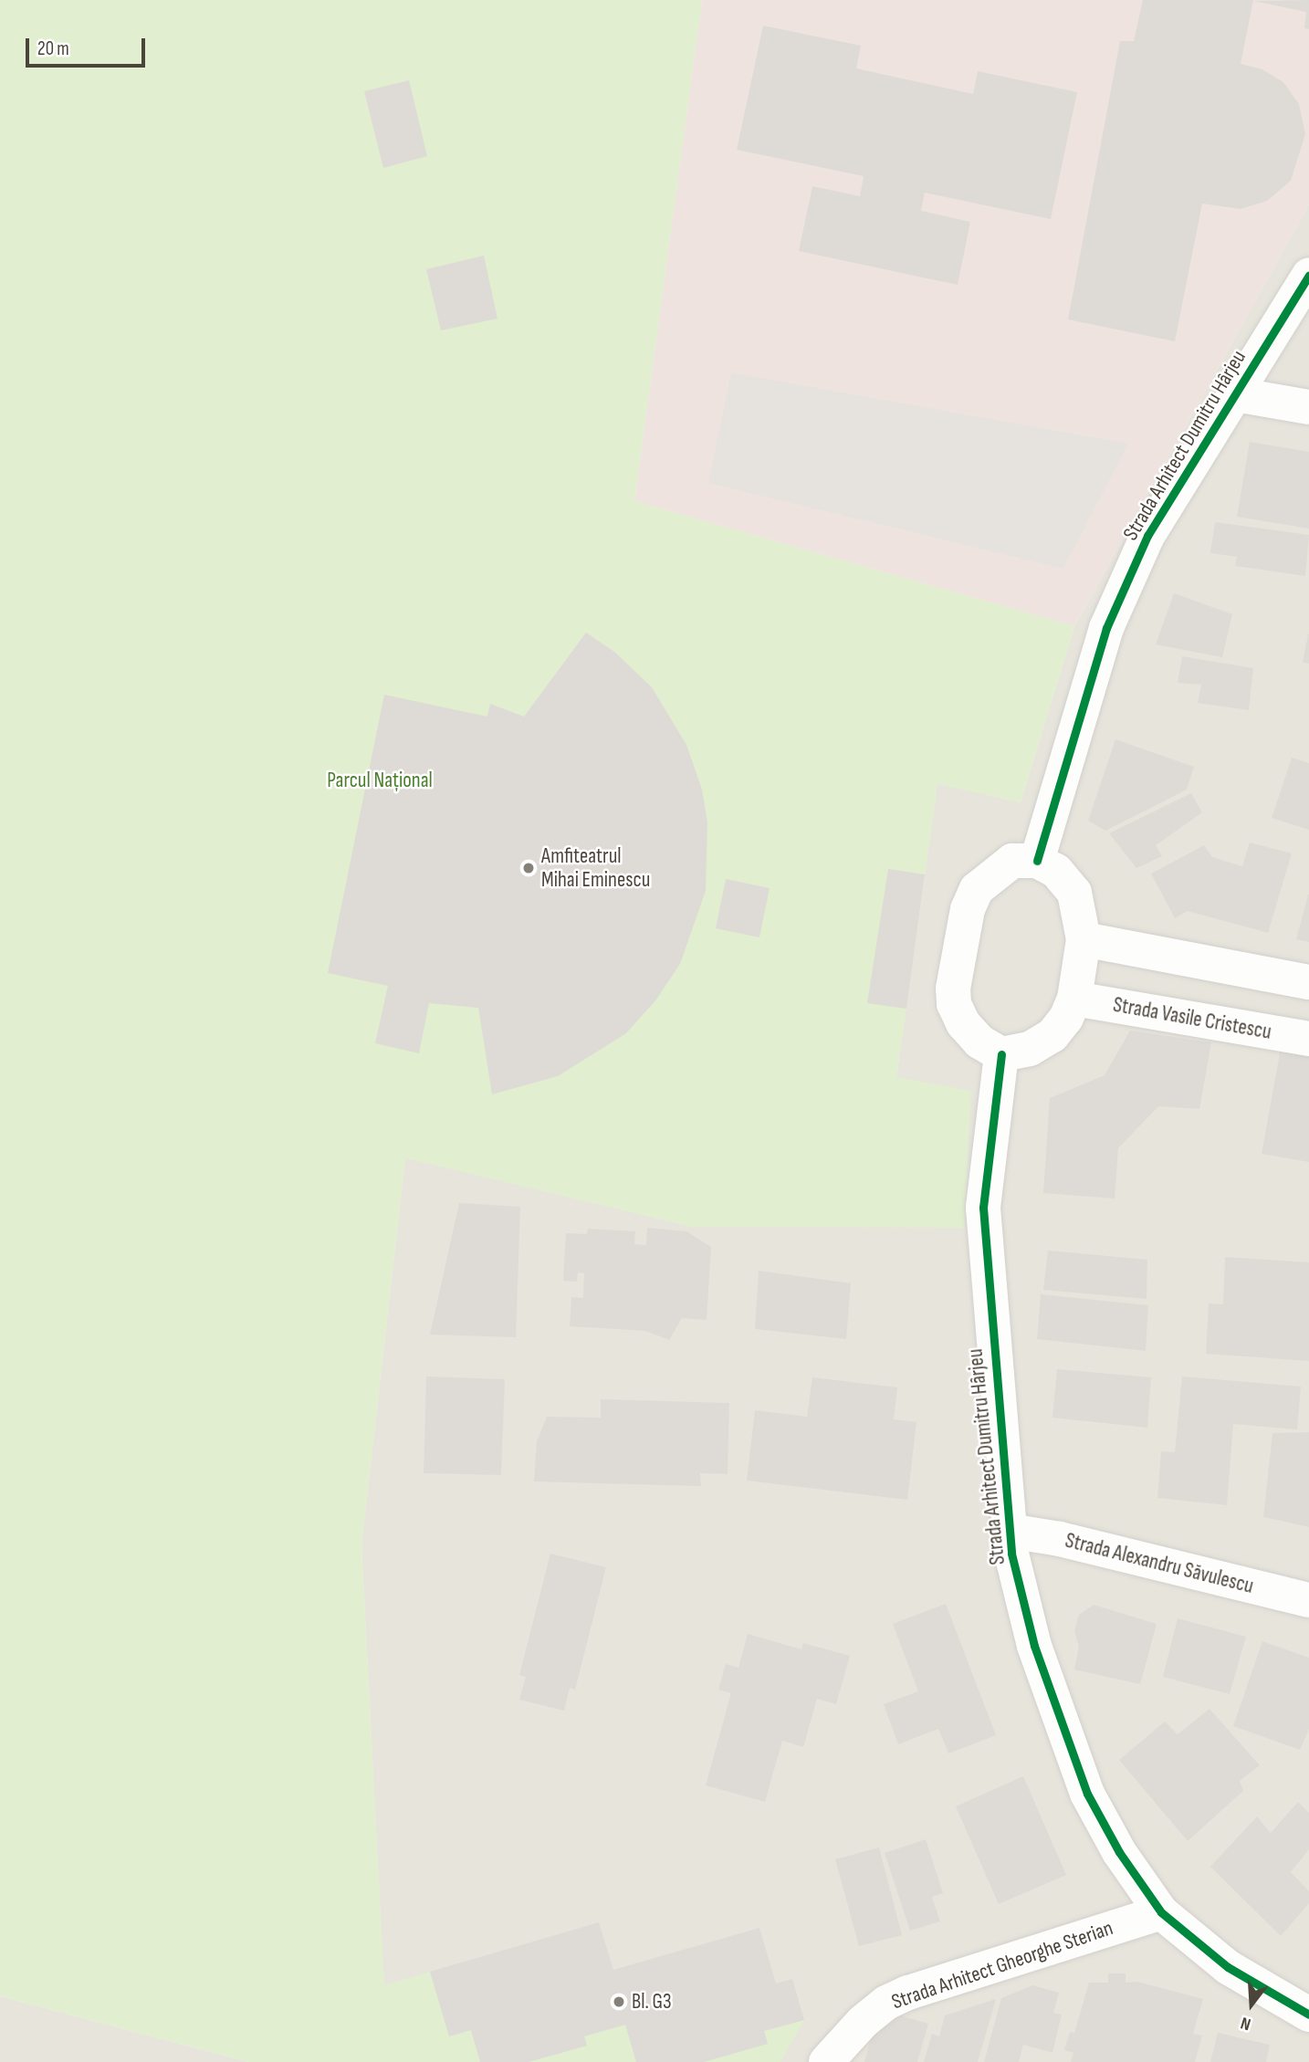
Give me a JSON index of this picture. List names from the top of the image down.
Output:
{
  "streets": {
    "street": [
      "Strada Arhitect Dumitru Hârjeu",
      "Strada Vasile Cristescu",
      "Strada Alexandru Săvulescu",
      "Strada Arhitect Gheorghe Sterian"
    ]
  },
  "crossings": [
    ["Strada Arhitect Dumitru Hârjeu", "Strada Vasile Cristescu"],
    ["Strada Arhitect Dumitru Hârjeu", "Strada Alexandru Săvulescu"],
    ["Strada Arhitect Dumitru Hârjeu", "Strada Arhitect Gheorghe Sterian"]
  ],
  "parks": ["Parcul Național"],
  "places": ["Amfiteatrul Mihai Eminescu", "Bl. G3"],
  "scale_bar": "20 m",
  "north": "bottom"
}
